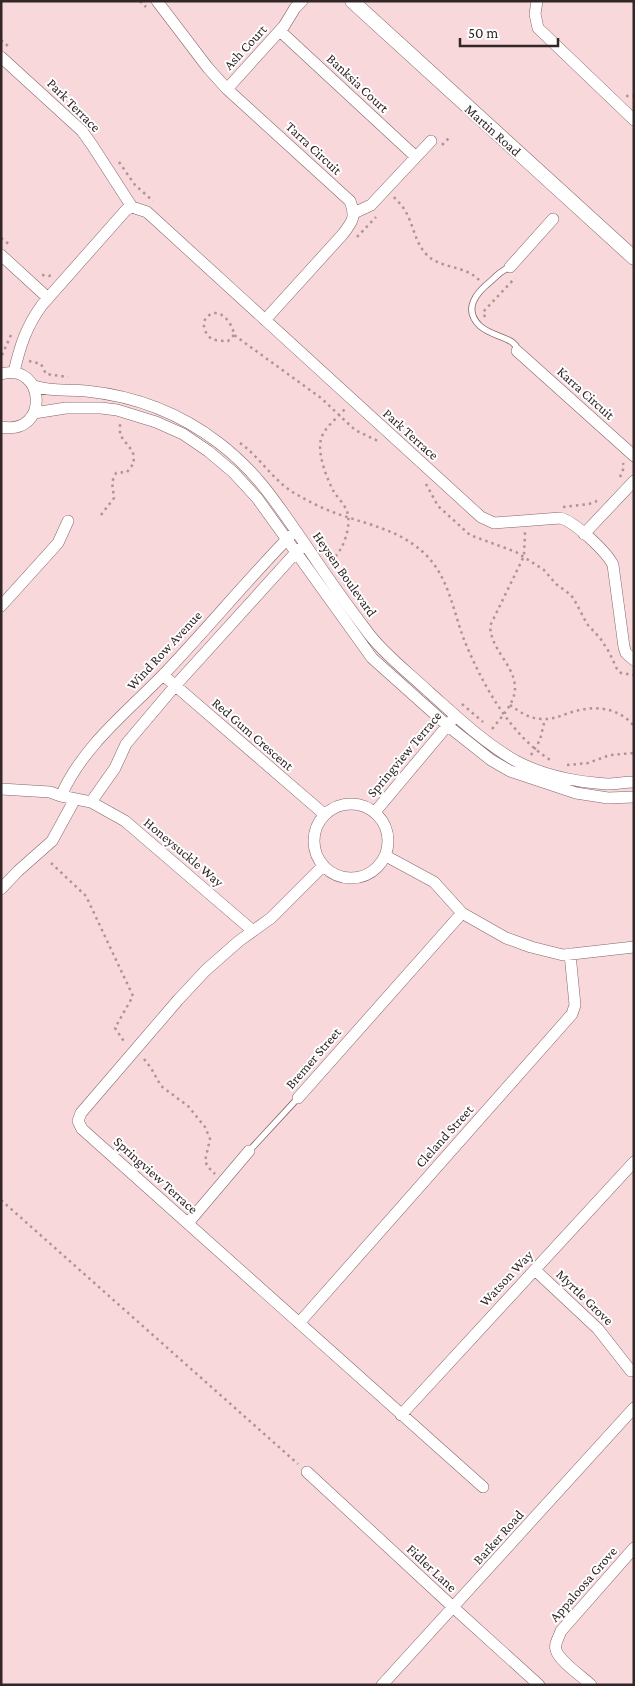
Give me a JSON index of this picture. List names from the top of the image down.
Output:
{
  "streets": {
    "street": [
      "Ash Court",
      "Banksia Court",
      "Park Terrace",
      "Martin Road",
      "Tarra Circuit",
      "Karra Circuit",
      "Heysen Boulevard",
      "Wind Row Avenue",
      "Red Gum Crescent",
      "Springview Terrace",
      "Honeysuckle Way",
      "Bremer Street",
      "Cleland Street",
      "Watson Way",
      "Myrtle Grove",
      "Barker Road",
      "Fidler Lane",
      "Appaloosa Grove"
    ]
  },
  "crossings": [
    ["Ash Court", "Banksia Court"],
    ["Ash Court", "Tarra Circuit"],
    ["Heysen Boulevard", "Wind Row Avenue"],
    ["Heysen Boulevard", "Springview Terrace"],
    ["Wind Row Avenue", "Red Gum Crescent"],
    ["Wind Row Avenue", "Honeysuckle Way"],
    ["Red Gum Crescent", "Springview Terrace"],
    ["Springview Terrace", "Honeysuckle Way"],
    ["Springview Terrace", "Bremer Street"],
    ["Springview Terrace", "Cleland Street"],
    ["Springview Terrace", "Watson Way"],
    ["Watson Way", "Myrtle Grove"],
    ["Barker Road", "Fidler Lane"]
  ],
  "scale_bar": "50 m"
}
